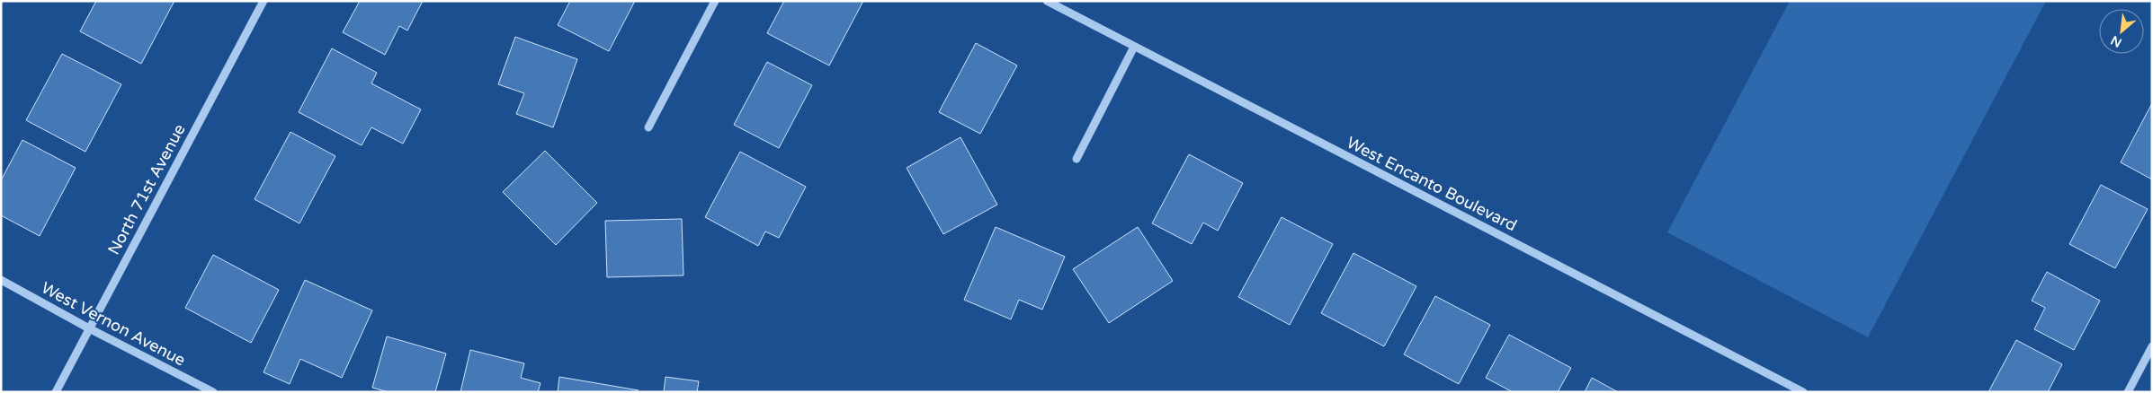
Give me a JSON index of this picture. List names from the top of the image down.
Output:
{
  "streets": {
    "street": ["West Encanto Boulevard", "North 71st Avenue", "West Vernon Avenue"]
  },
  "crossings": [
    ["North 71st Avenue", "West Vernon Avenue"]
  ],
  "north": "bottom left"
}
